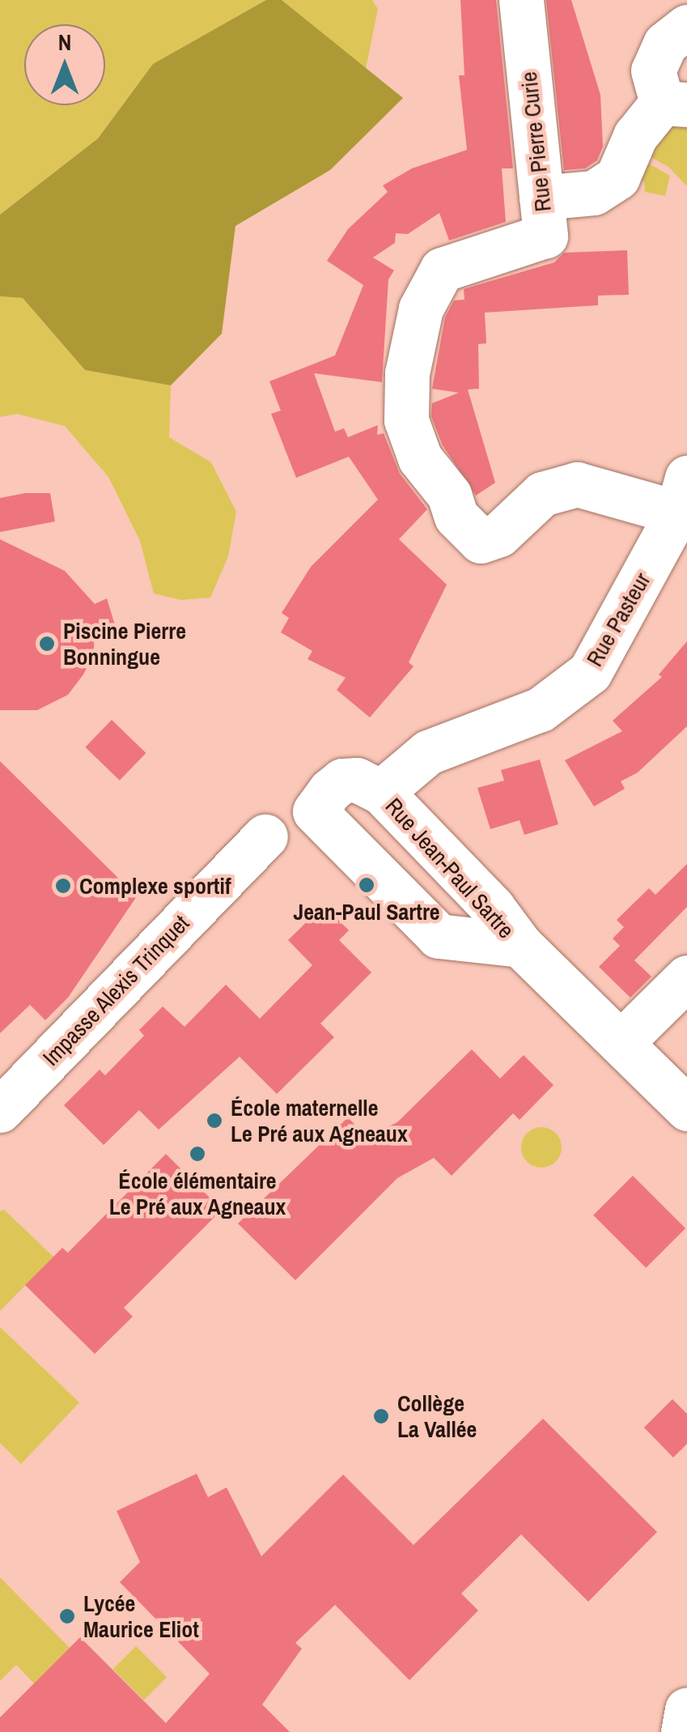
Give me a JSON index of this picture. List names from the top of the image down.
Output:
{
  "streets": {
    "street": [
      "Rue Pierre Curie",
      "Rue Pasteur",
      "Rue Jean-Paul Sartre",
      "Impasse Alexis Trinquet"
    ]
  },
  "crossings": [
    ["Rue Pierre Curie", "Rue Pasteur"],
    ["Rue Pasteur", "Rue Jean-Paul Sartre"]
  ],
  "places": [
    "Piscine Pierre Bonningue",
    "Jean-Paul Sartre",
    "Complexe sportif",
    "École maternelle Le Pré aux Agneaux",
    "École élémentaire Le Pré aux Agneaux",
    "Collège La Vallée",
    "Lycée Maurice Eliot"
  ],
  "north": "top"
}
